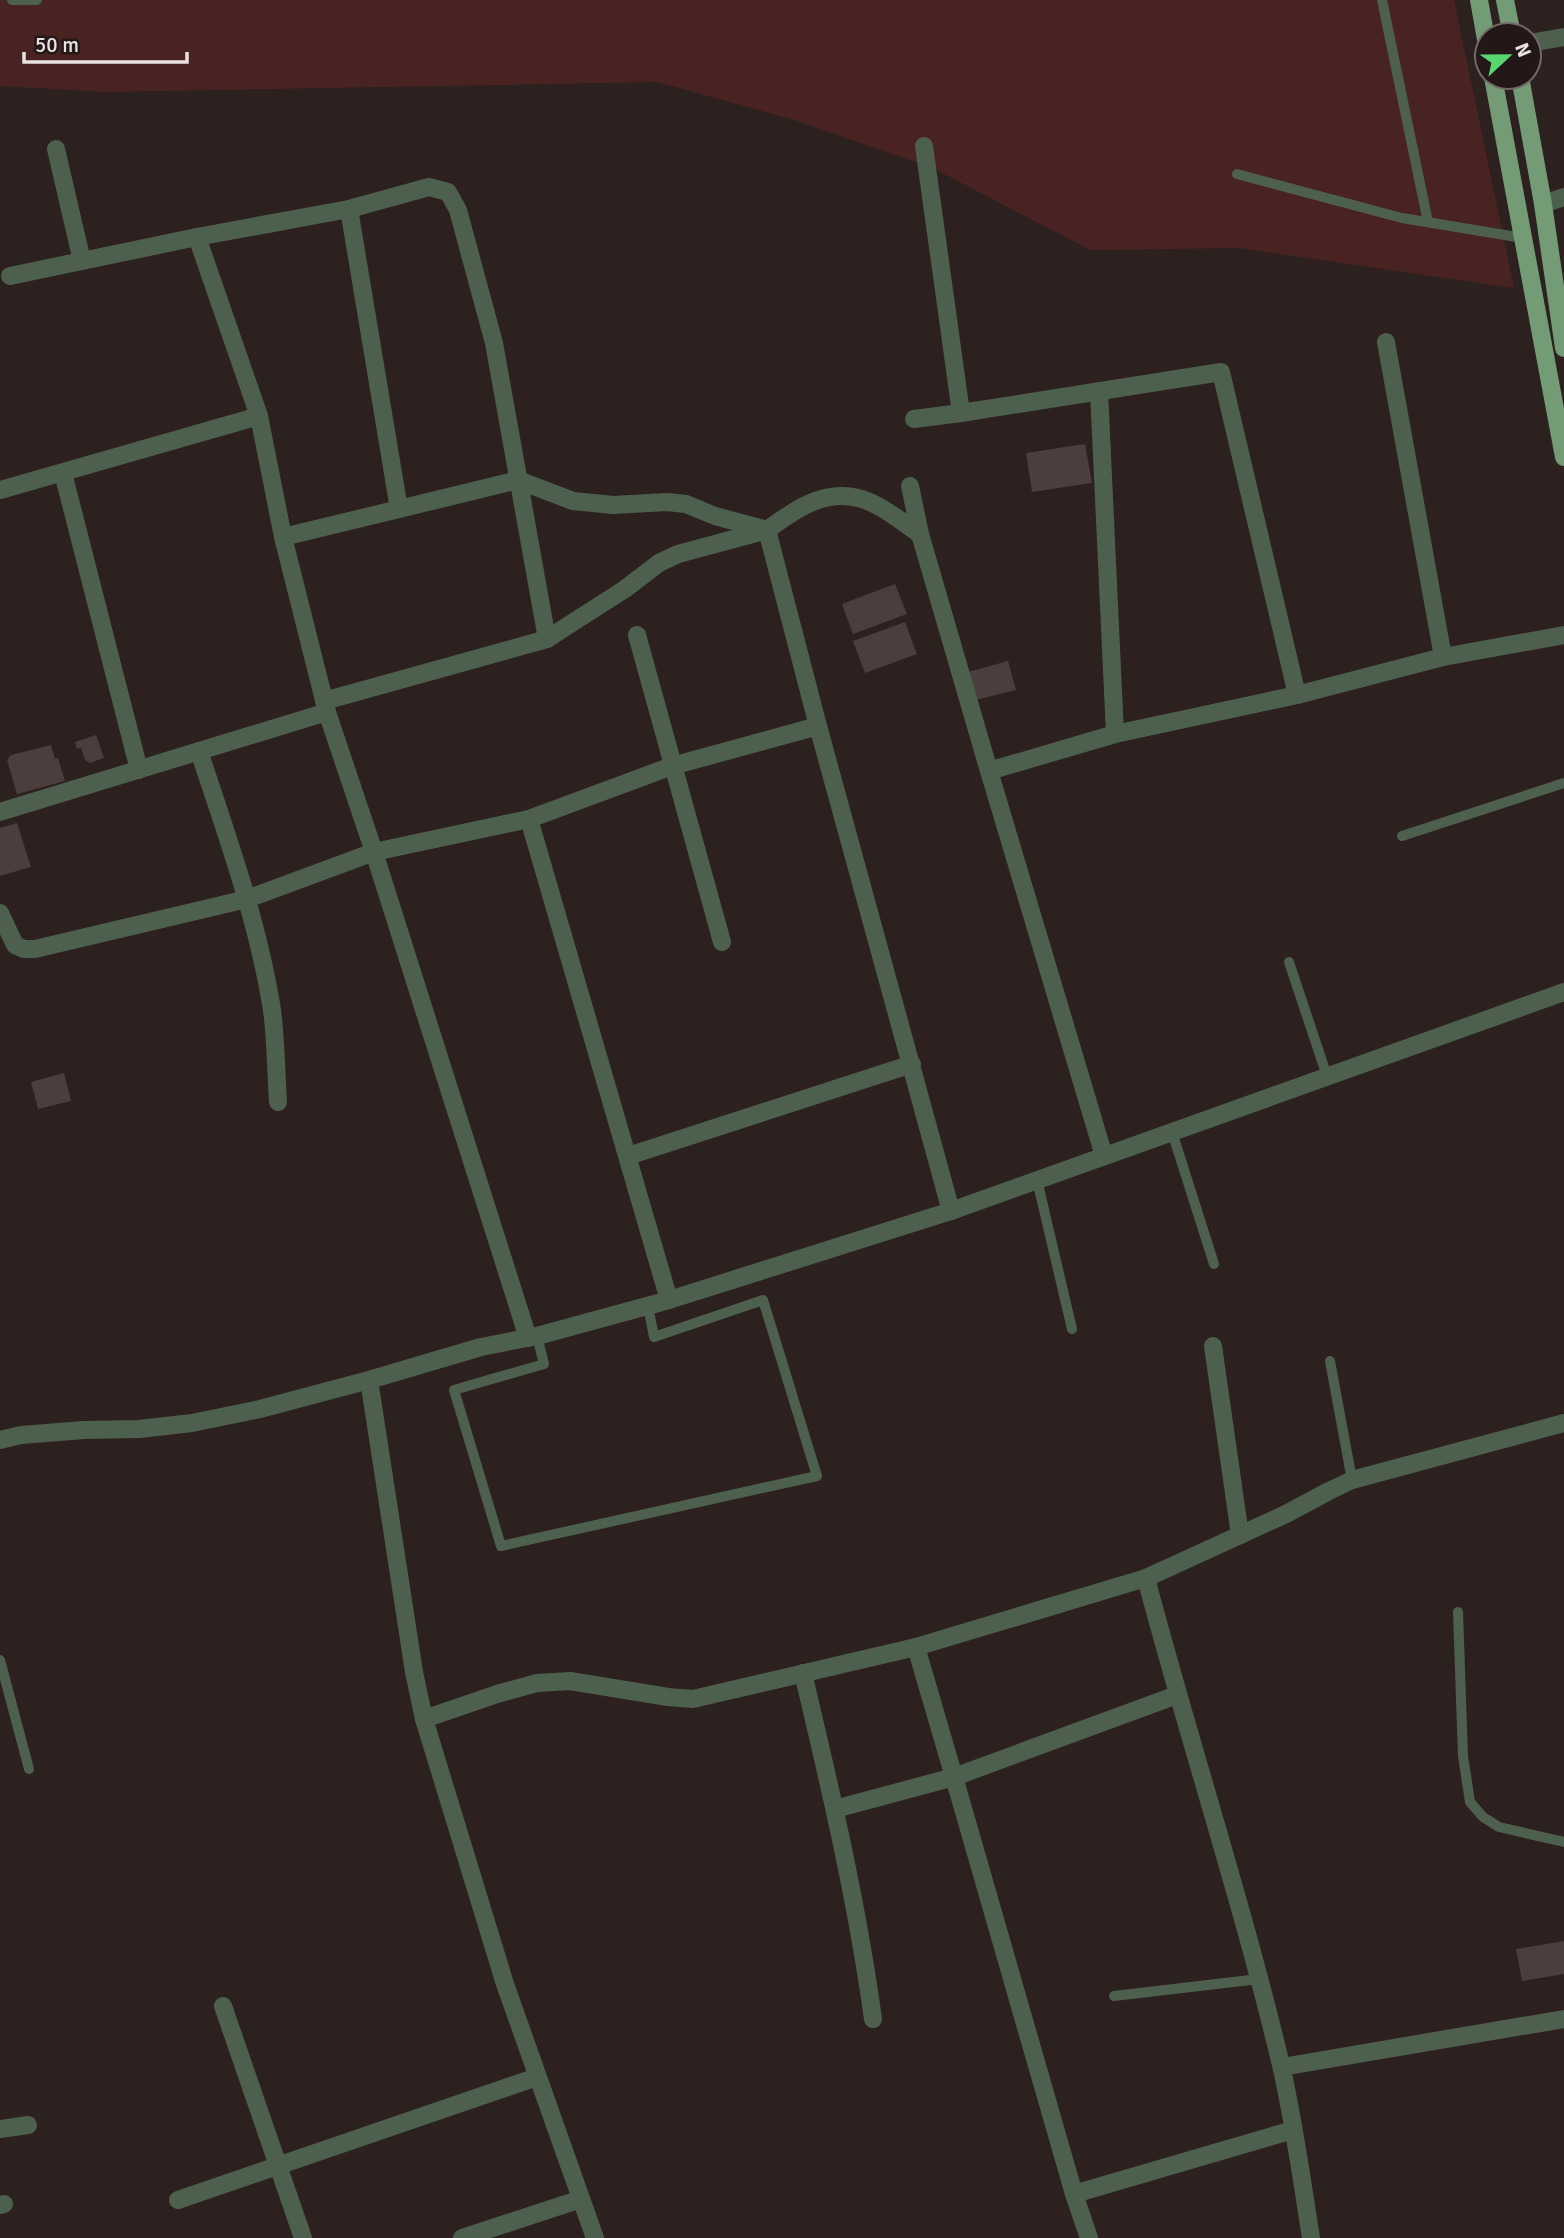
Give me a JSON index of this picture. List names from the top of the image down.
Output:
{
  "scale_bar": "50 m",
  "north": "right"
}
